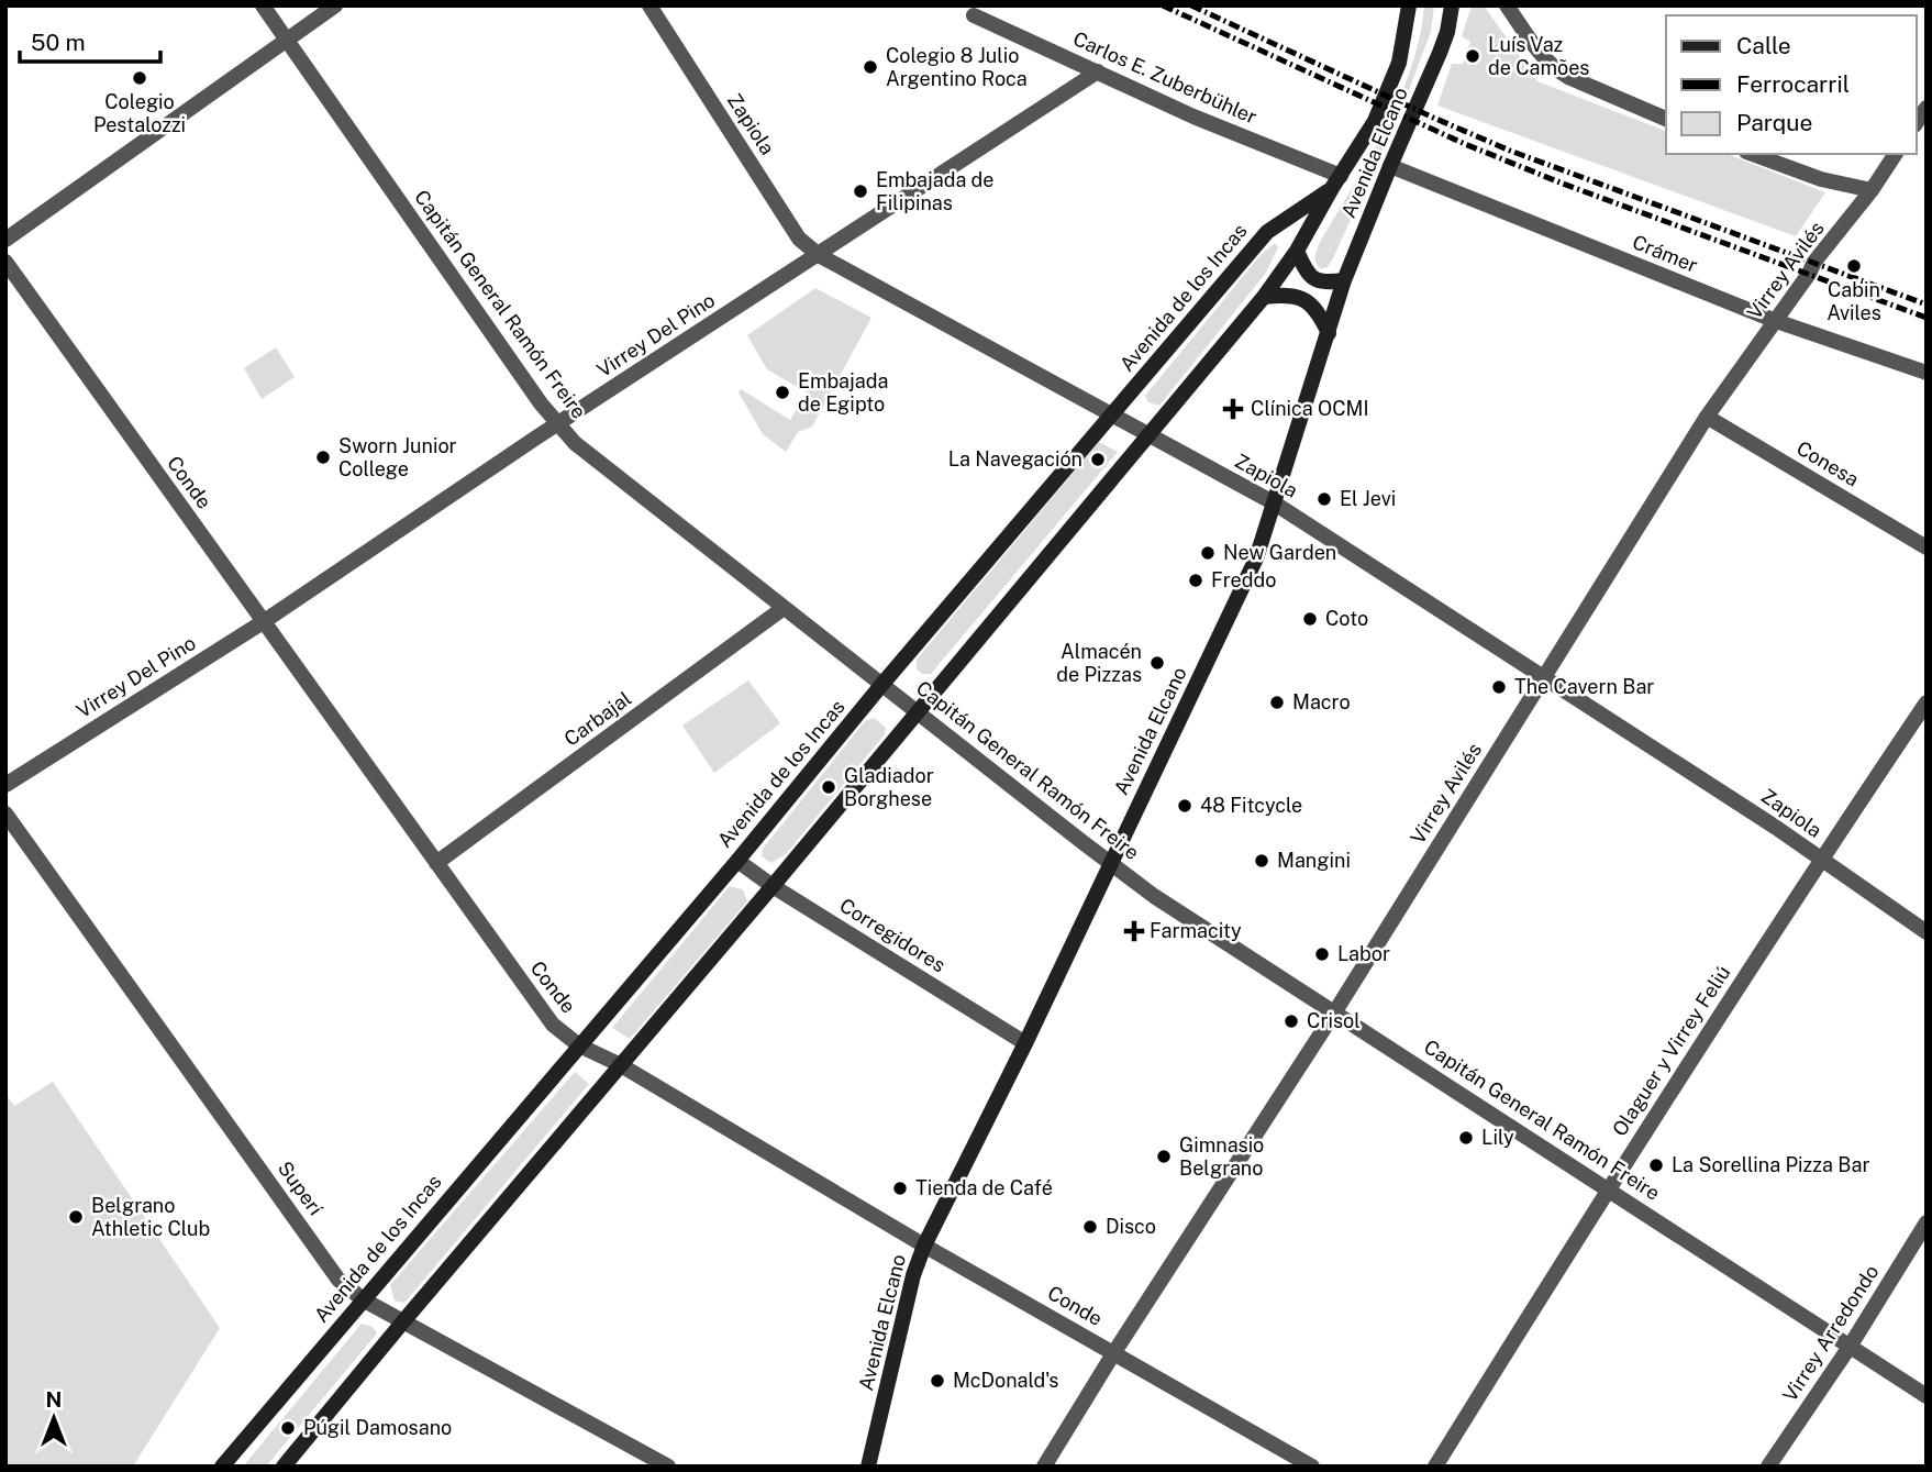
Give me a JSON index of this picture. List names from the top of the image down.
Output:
{
  "streets": {
    "main road": ["Avenida Elcano", "Avenida de los Incas"],
    "street": [
      "Carlos E. Zuberbühler",
      "Zapiola",
      "Crámer",
      "Virrey Avilés",
      "Capitán General Ramón Freire",
      "Virrey Del Pino",
      "Conesa",
      "Conde",
      "Carbajal",
      "Corregidores",
      "Olaguer y Virrey Feliú",
      "Superí",
      "Virrey Arredondo"
    ]
  },
  "crossings": [
    ["Carlos E. Zuberbühler", "Avenida Elcano"],
    ["Carlos E. Zuberbühler", "Avenida de los Incas"],
    ["Carlos E. Zuberbühler", "Virrey Del Pino"],
    ["Zapiola", "Avenida Elcano"],
    ["Zapiola", "Virrey Avilés"],
    ["Zapiola", "Avenida de los Incas"],
    ["Zapiola", "Virrey Del Pino"],
    ["Zapiola", "Olaguer y Virrey Feliú"],
    ["Avenida Elcano", "Crámer"],
    ["Avenida Elcano", "Avenida de los Incas"],
    ["Avenida Elcano", "Capitán General Ramón Freire"],
    ["Avenida Elcano", "Conde"],
    ["Avenida Elcano", "Corregidores"],
    ["Crámer", "Virrey Avilés"],
    ["Virrey Avilés", "Capitán General Ramón Freire"],
    ["Virrey Avilés", "Conesa"],
    ["Virrey Avilés", "Conde"],
    ["Avenida de los Incas", "Capitán General Ramón Freire"],
    ["Avenida de los Incas", "Conde"],
    ["Avenida de los Incas", "Corregidores"],
    ["Avenida de los Incas", "Superí"],
    ["Capitán General Ramón Freire", "Virrey Del Pino"],
    ["Capitán General Ramón Freire", "Carbajal"],
    ["Capitán General Ramón Freire", "Olaguer y Virrey Feliú"],
    ["Capitán General Ramón Freire", "Virrey Arredondo"],
    ["Virrey Del Pino", "Conde"],
    ["Conde", "Carbajal"]
  ],
  "places": {
    "other": [
      "Luís Vaz de Camões",
      "Colegio 8 Julio Argentino Roca",
      "Colegio Pestalozzi",
      "Embajada de Filipinas",
      "Cabin Aviles",
      "Embajada de Egipto",
      "Sworn Junior College",
      "La Navegación",
      "El Jevi",
      "New Garden",
      "Freddo",
      "Coto",
      "Almacén de Pizzas",
      "The Cavern Bar",
      "Macro",
      "Gladiador Borghese",
      "48 Fitcycle",
      "Mangini",
      "Labor",
      "Crisol",
      "Lily",
      "Gimnasio Belgrano",
      "La Sorellina Pizza Bar",
      "Tienda de Café",
      "Belgrano Athletic Club",
      "Disco",
      "McDonald's",
      "Púgil Damosano"
    ],
    "health": ["Clínica OCMI", "Farmacity"]
  },
  "legend": ["Calle", "Ferrocarril", "Parque"],
  "scale_bar": "50 m",
  "north": "top"
}
